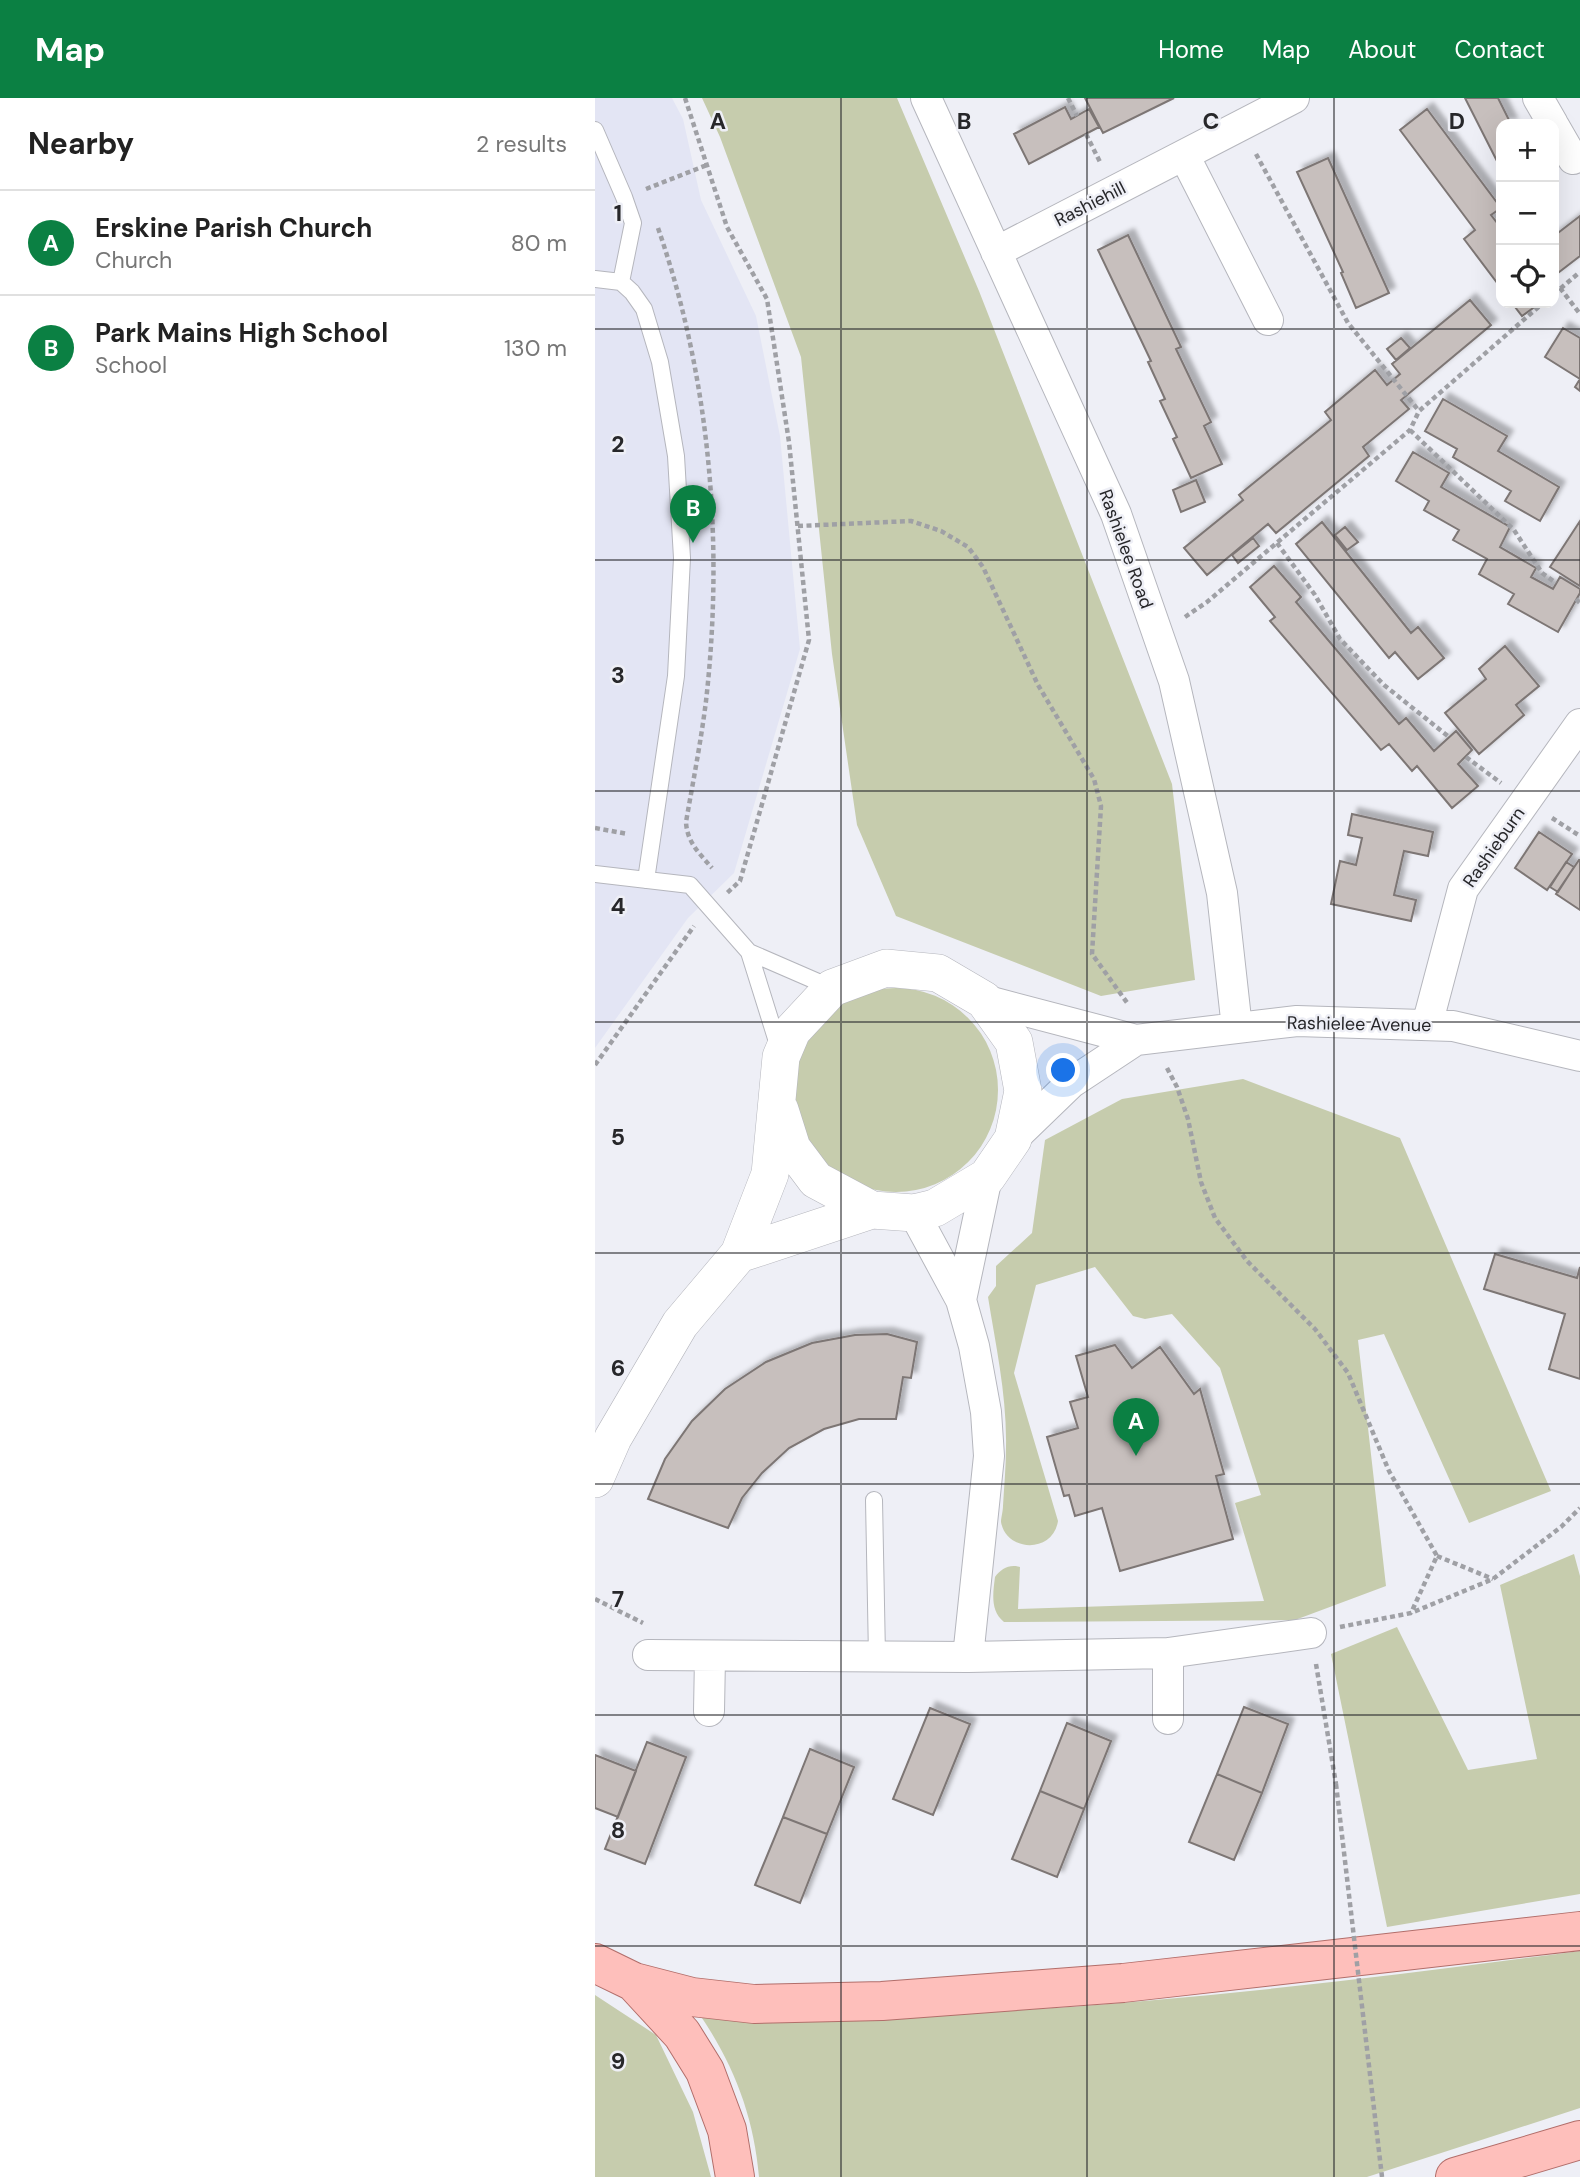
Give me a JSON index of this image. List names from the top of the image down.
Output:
{
  "streets": {
    "street": [
      "Rashiehill",
      "Rashielee Road",
      "Rashieburn",
      "Rashielee Avenue"
    ]
  },
  "crossings": [
    ["Rashiehill", "Rashielee Road"],
    ["Rashielee Road", "Rashielee Avenue"],
    ["Rashieburn", "Rashielee Avenue"]
  ],
  "page": {
    "header": "Map",
    "nav": [
      "Home",
      "Map",
      "About",
      "Contact"
    ],
    "heading": ["Nearby", "2 results"],
    "map_buttons": ["+", "−"],
    "list": [
      {
        "mark": "A",
        "name": "Erskine Parish Church",
        "note": "Church",
        "value": "80 m"
      },
      {
        "mark": "B",
        "name": "Park Mains High School",
        "note": "School",
        "value": "130 m"
      }
    ],
    "pins": ["B", "A"]
  },
  "grid": {
    "columns": [
      "A",
      "B",
      "C",
      "D"
    ],
    "rows": [
      "1",
      "2",
      "3",
      "4",
      "5",
      "6",
      "7",
      "8",
      "9"
    ]
  }
}
